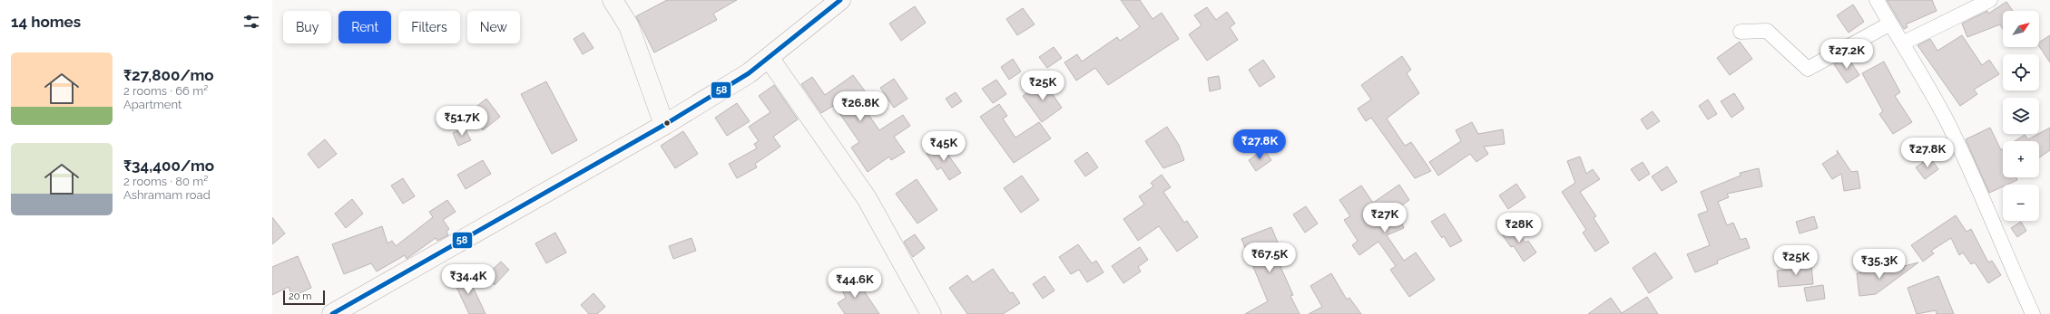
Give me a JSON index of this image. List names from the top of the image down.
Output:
{
  "lines": ["transit line 58"],
  "scale_bar": "20 m",
  "north": "top right",
  "page": {
    "heading": "14 homes",
    "map_buttons": ["+", "−"],
    "chip": [
      "Buy",
      "Rent",
      "Filters",
      "New"
    ],
    "price": [
      "₹27.2K",
      "₹25K",
      "₹26.8K",
      "₹51.7K",
      "₹27.8K",
      "₹45K",
      "₹27.8K",
      "₹27K",
      "₹28K",
      "₹67.5K",
      "₹25K",
      "₹35.3K",
      "₹34.4K",
      "₹44.6K"
    ],
    "list": [
      {
        "name": "₹27,800/mo",
        "note": "2 rooms · 66 m² · Apartment"
      },
      {
        "name": "₹34,400/mo",
        "note": "2 rooms · 80 m² · Ashramam road"
      }
    ],
    "scale": "20 m"
  }
}
